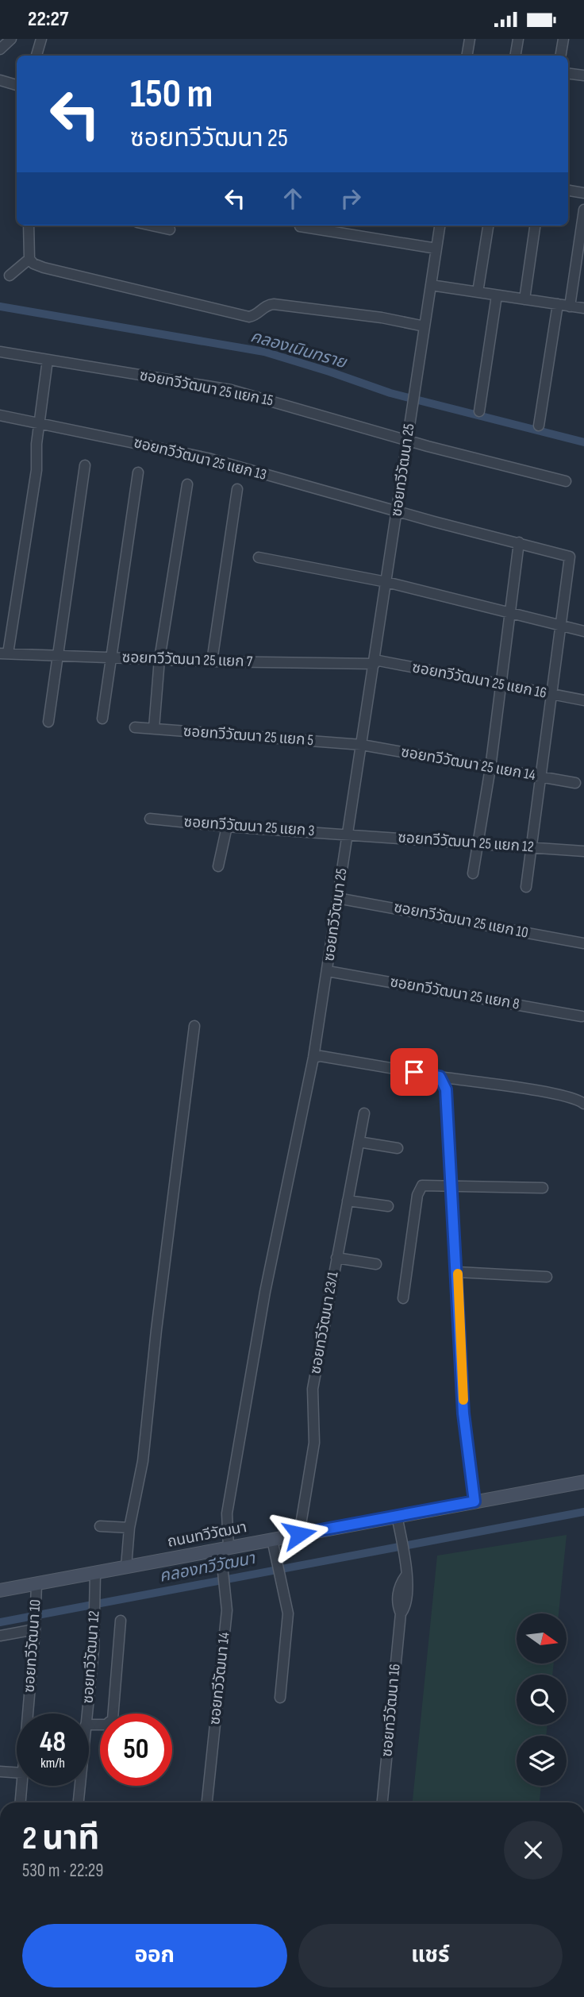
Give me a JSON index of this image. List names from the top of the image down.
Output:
{
  "streets": {
    "main road": ["ถนนทวีวัฒนา"],
    "street": [
      "ซอยทวีวัฒนา 25 แยก 15",
      "ซอยทวีวัฒนา 25 แยก 13",
      "ซอยทวีวัฒนา 25",
      "ซอยทวีวัฒนา 25 แยก 7",
      "ซอยทวีวัฒนา 25 แยก 16",
      "ซอยทวีวัฒนา 25 แยก 5",
      "ซอยทวีวัฒนา 25 แยก 14",
      "ซอยทวีวัฒนา 25 แยก 3",
      "ซอยทวีวัฒนา 25 แยก 12",
      "ซอยทวีวัฒนา 25 แยก 10",
      "ซอยทวีวัฒนา 25 แยก 8",
      "ซอยทวีวัฒนา 23/1",
      "ซอยทวีวัฒนา 10",
      "ซอยทวีวัฒนา 12",
      "ซอยทวีวัฒนา 14",
      "ซอยทวีวัฒนา 16"
    ]
  },
  "crossings": [
    ["ซอยทวีวัฒนา 25 แยก 15", "ซอยทวีวัฒนา 25"],
    ["ซอยทวีวัฒนา 25 แยก 13", "ซอยทวีวัฒนา 25"],
    ["ซอยทวีวัฒนา 25", "ซอยทวีวัฒนา 25 แยก 7"],
    ["ซอยทวีวัฒนา 25", "ซอยทวีวัฒนา 25 แยก 16"],
    ["ซอยทวีวัฒนา 25", "ซอยทวีวัฒนา 25 แยก 5"],
    ["ซอยทวีวัฒนา 25", "ซอยทวีวัฒนา 25 แยก 14"],
    ["ซอยทวีวัฒนา 25", "ซอยทวีวัฒนา 25 แยก 3"],
    ["ซอยทวีวัฒนา 25", "ซอยทวีวัฒนา 25 แยก 12"],
    ["ซอยทวีวัฒนา 25", "ซอยทวีวัฒนา 25 แยก 10"],
    ["ซอยทวีวัฒนา 25", "ซอยทวีวัฒนา 25 แยก 8"],
    ["ซอยทวีวัฒนา 25", "ถนนทวีวัฒนา"],
    ["ซอยทวีวัฒนา 25", "ซอยทวีวัฒนา 14"],
    ["ซอยทวีวัฒนา 25 แยก 7", "ซอยทวีวัฒนา 25 แยก 16"],
    ["ซอยทวีวัฒนา 25 แยก 5", "ซอยทวีวัฒนา 25 แยก 14"],
    ["ซอยทวีวัฒนา 25 แยก 3", "ซอยทวีวัฒนา 25 แยก 12"],
    ["ซอยทวีวัฒนา 23/1", "ถนนทวีวัฒนา"],
    ["ถนนทวีวัฒนา", "ซอยทวีวัฒนา 10"],
    ["ถนนทวีวัฒนา", "ซอยทวีวัฒนา 12"],
    ["ถนนทวีวัฒนา", "ซอยทวีวัฒนา 14"],
    ["ถนนทวีวัฒนา", "ซอยทวีวัฒนา 16"]
  ],
  "water": ["คลองเนินทราย", "คลองทวีวัฒนา"],
  "north": "right",
  "page": {
    "status": "22:27",
    "turn": ["150 m", "ซอยทวีวัฒนา 25"],
    "speed": "48 km/h",
    "limit": "50",
    "heading": ["2 นาที", "530 m · 22:29"],
    "buttons": ["ออก", "แชร์"]
  }
}
